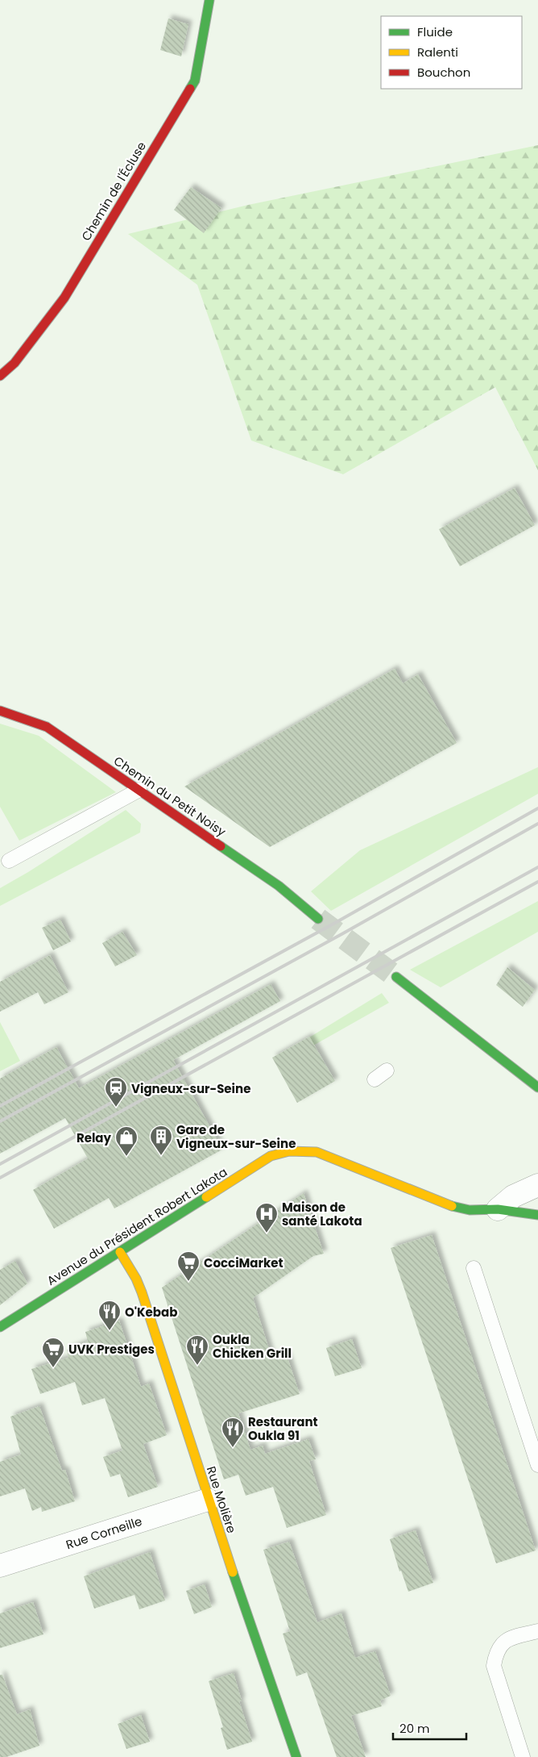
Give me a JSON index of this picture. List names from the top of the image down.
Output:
{
  "streets": {
    "street": [
      "Chemin de l'Écluse",
      "Chemin du Petit Noisy",
      "Avenue du Président Robert Lakota",
      "Rue Molière",
      "Rue Corneille"
    ]
  },
  "crossings": [
    ["Avenue du Président Robert Lakota", "Rue Molière"],
    ["Rue Molière", "Rue Corneille"]
  ],
  "places": {
    "station": ["Vigneux-sur-Seine"],
    "building": ["Gare de Vigneux-sur-Seine"],
    "shop": ["Relay"],
    "hospital": ["Maison de santé Lakota"],
    "supermarket": ["CocciMarket", "UVK Prestiges"],
    "restaurant": ["O'Kebab", "Oukla Chicken Grill", "Restaurant Oukla 91"]
  },
  "legend": ["Fluide", "Ralenti", "Bouchon"],
  "scale_bar": "20 m"
}
